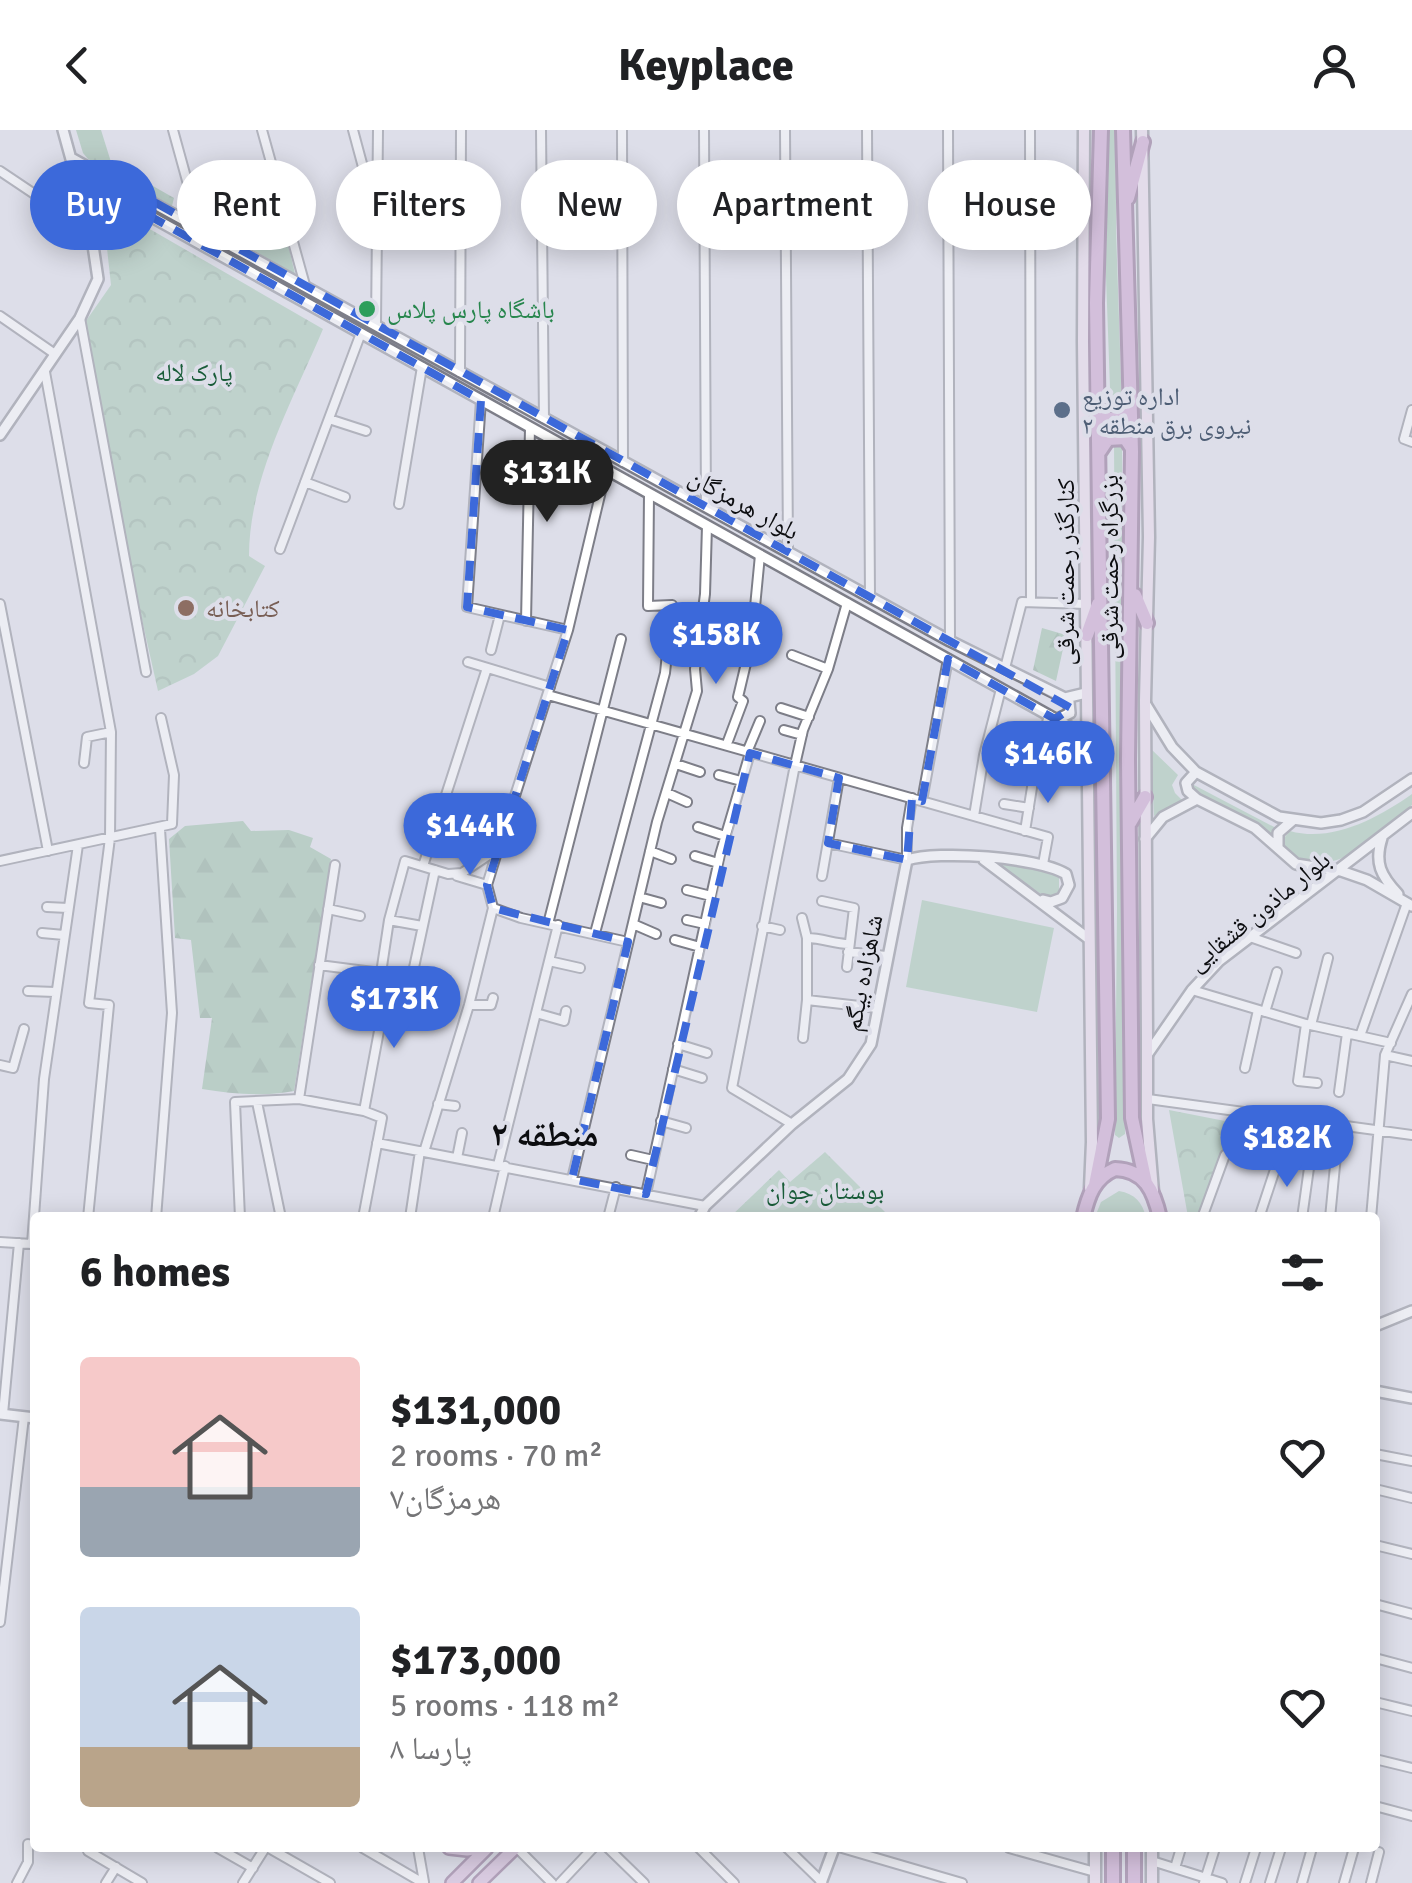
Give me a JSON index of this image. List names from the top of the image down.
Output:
{
  "streets": {
    "highway": ["بزرگراه رحمت شرقی"],
    "main road": ["کنارگذر رحمت شرقی"],
    "street": ["بلوار هرمزگان", "بلوار ماذون قشقایی", "شاهزاده بیگم"]
  },
  "crossings": [
    ["بلوار هرمزگان", "کنارگذر رحمت شرقی"],
    ["بزرگراه رحمت شرقی", "کنارگذر رحمت شرقی"]
  ],
  "districts": ["منطقه ۲"],
  "parks": ["پارک لاله", "بوستان جوان"],
  "places": ["باشگاه پارس پلاس", "اداره توزیع نیروی برق منطقه ۲", "کتابخانه"],
  "page": {
    "header": "Keyplace",
    "chip": [
      "Buy",
      "Rent",
      "Filters",
      "New",
      "Apartment",
      "House"
    ],
    "price": [
      "$131K",
      "$158K",
      "$146K",
      "$144K",
      "$173K",
      "$182K"
    ],
    "heading": "6 homes",
    "list": [
      {
        "name": "$131,000",
        "note": "2 rooms · 70 m² · هرمزگان۷"
      },
      {
        "name": "$173,000",
        "note": "5 rooms · 118 m² · ۸ پارسا"
      }
    ]
  }
}
